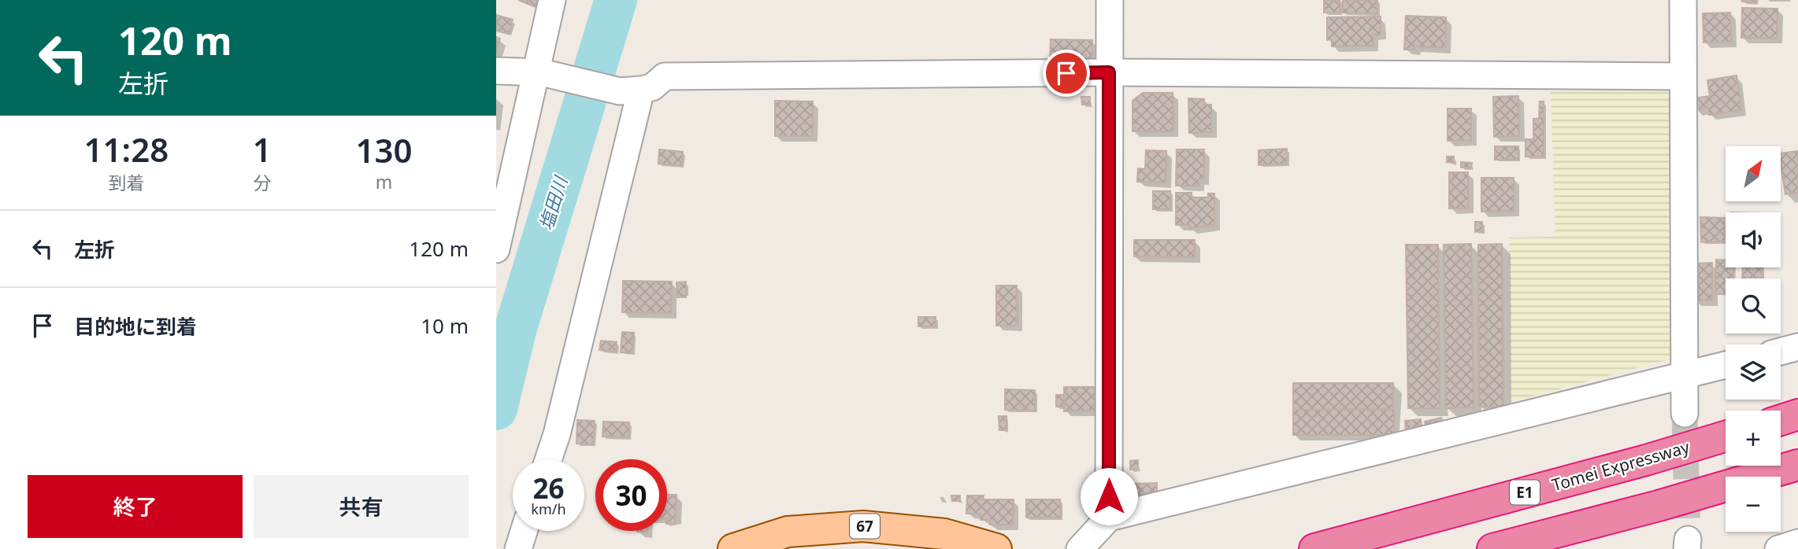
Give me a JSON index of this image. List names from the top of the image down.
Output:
{
  "streets": {
    "highway": ["Tomei Expressway", "E1"],
    "main road": ["67"]
  },
  "water": ["塩田川"],
  "north": "top right",
  "page": {
    "turn": ["120 m", "左折"],
    "eta": [
      "11:28",
      "到着",
      "1",
      "分",
      "130",
      "m"
    ],
    "map_buttons": ["+", "−"],
    "list": [
      {
        "name": "左折",
        "value": "120 m"
      },
      {
        "name": "目的地に到着",
        "value": "10 m"
      }
    ],
    "speed": "26 km/h",
    "limit": "30",
    "buttons": ["終了", "共有"]
  }
}
